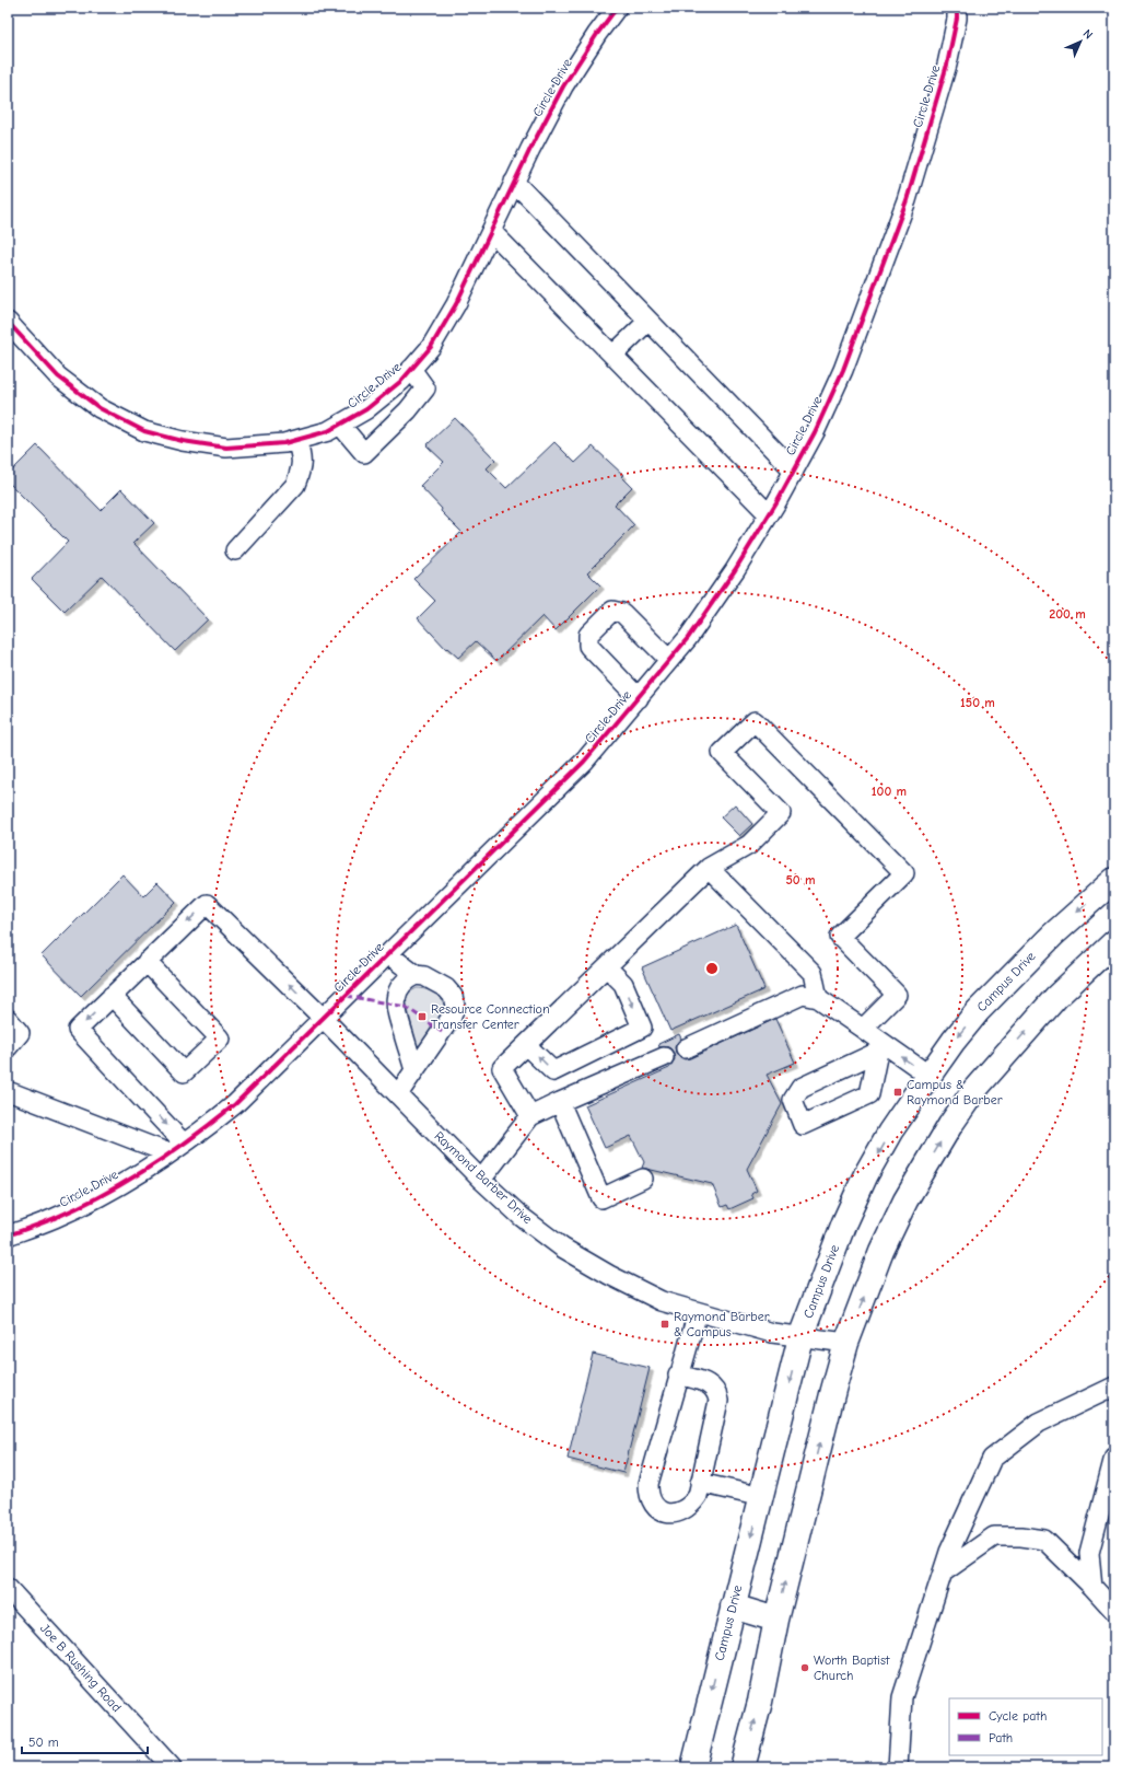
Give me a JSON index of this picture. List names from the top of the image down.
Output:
{
  "streets": {
    "main road": ["Campus Drive"],
    "street": ["Circle Drive", "Raymond Barber Drive", "Joe B Rushing Road"]
  },
  "crossings": [
    ["Circle Drive", "Raymond Barber Drive"],
    ["Campus Drive", "Raymond Barber Drive"]
  ],
  "places": {
    "transit": ["Resource Connection Transfer Center", "Campus & Raymond Barber", "Raymond Barber & Campus"],
    "other": ["Worth Baptist Church"]
  },
  "legend": ["Cycle path", "Path"],
  "scale_bar": "50 m",
  "north": "top right",
  "rings": [
    "200 m",
    "150 m",
    "100 m",
    "50 m"
  ]
}
